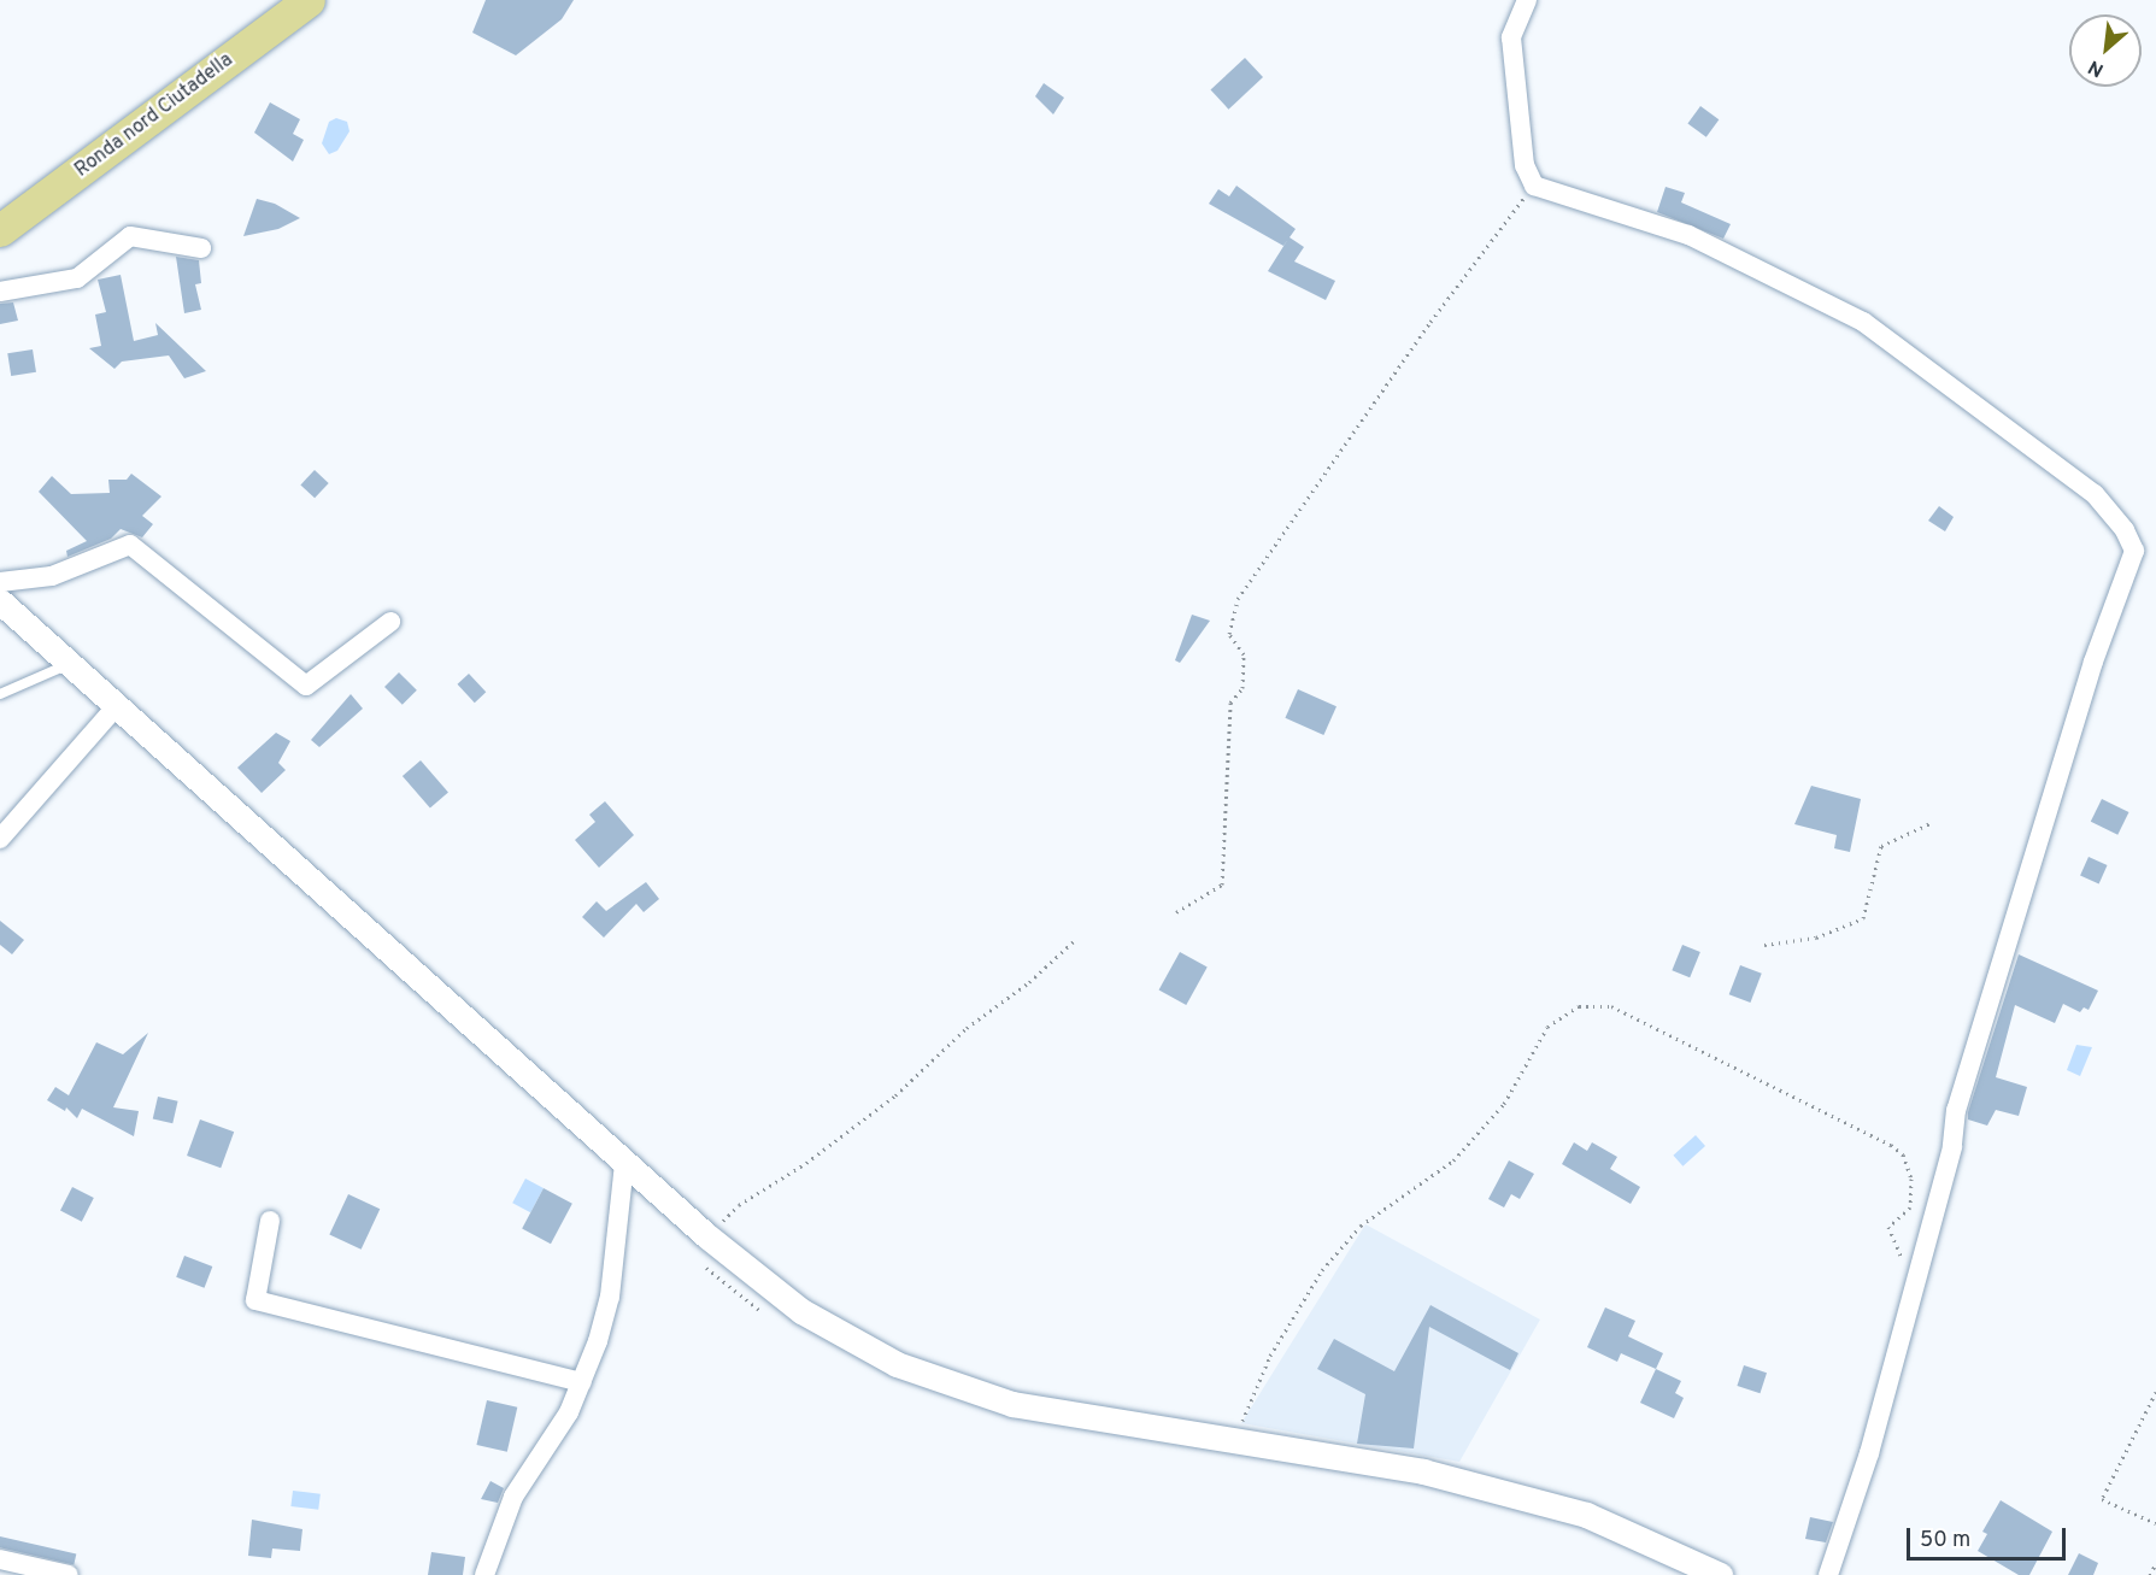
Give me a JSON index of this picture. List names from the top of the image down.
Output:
{
  "streets": {
    "main road": ["Ronda nord Ciutadella"]
  },
  "scale_bar": "50 m",
  "north": "bottom left"
}
